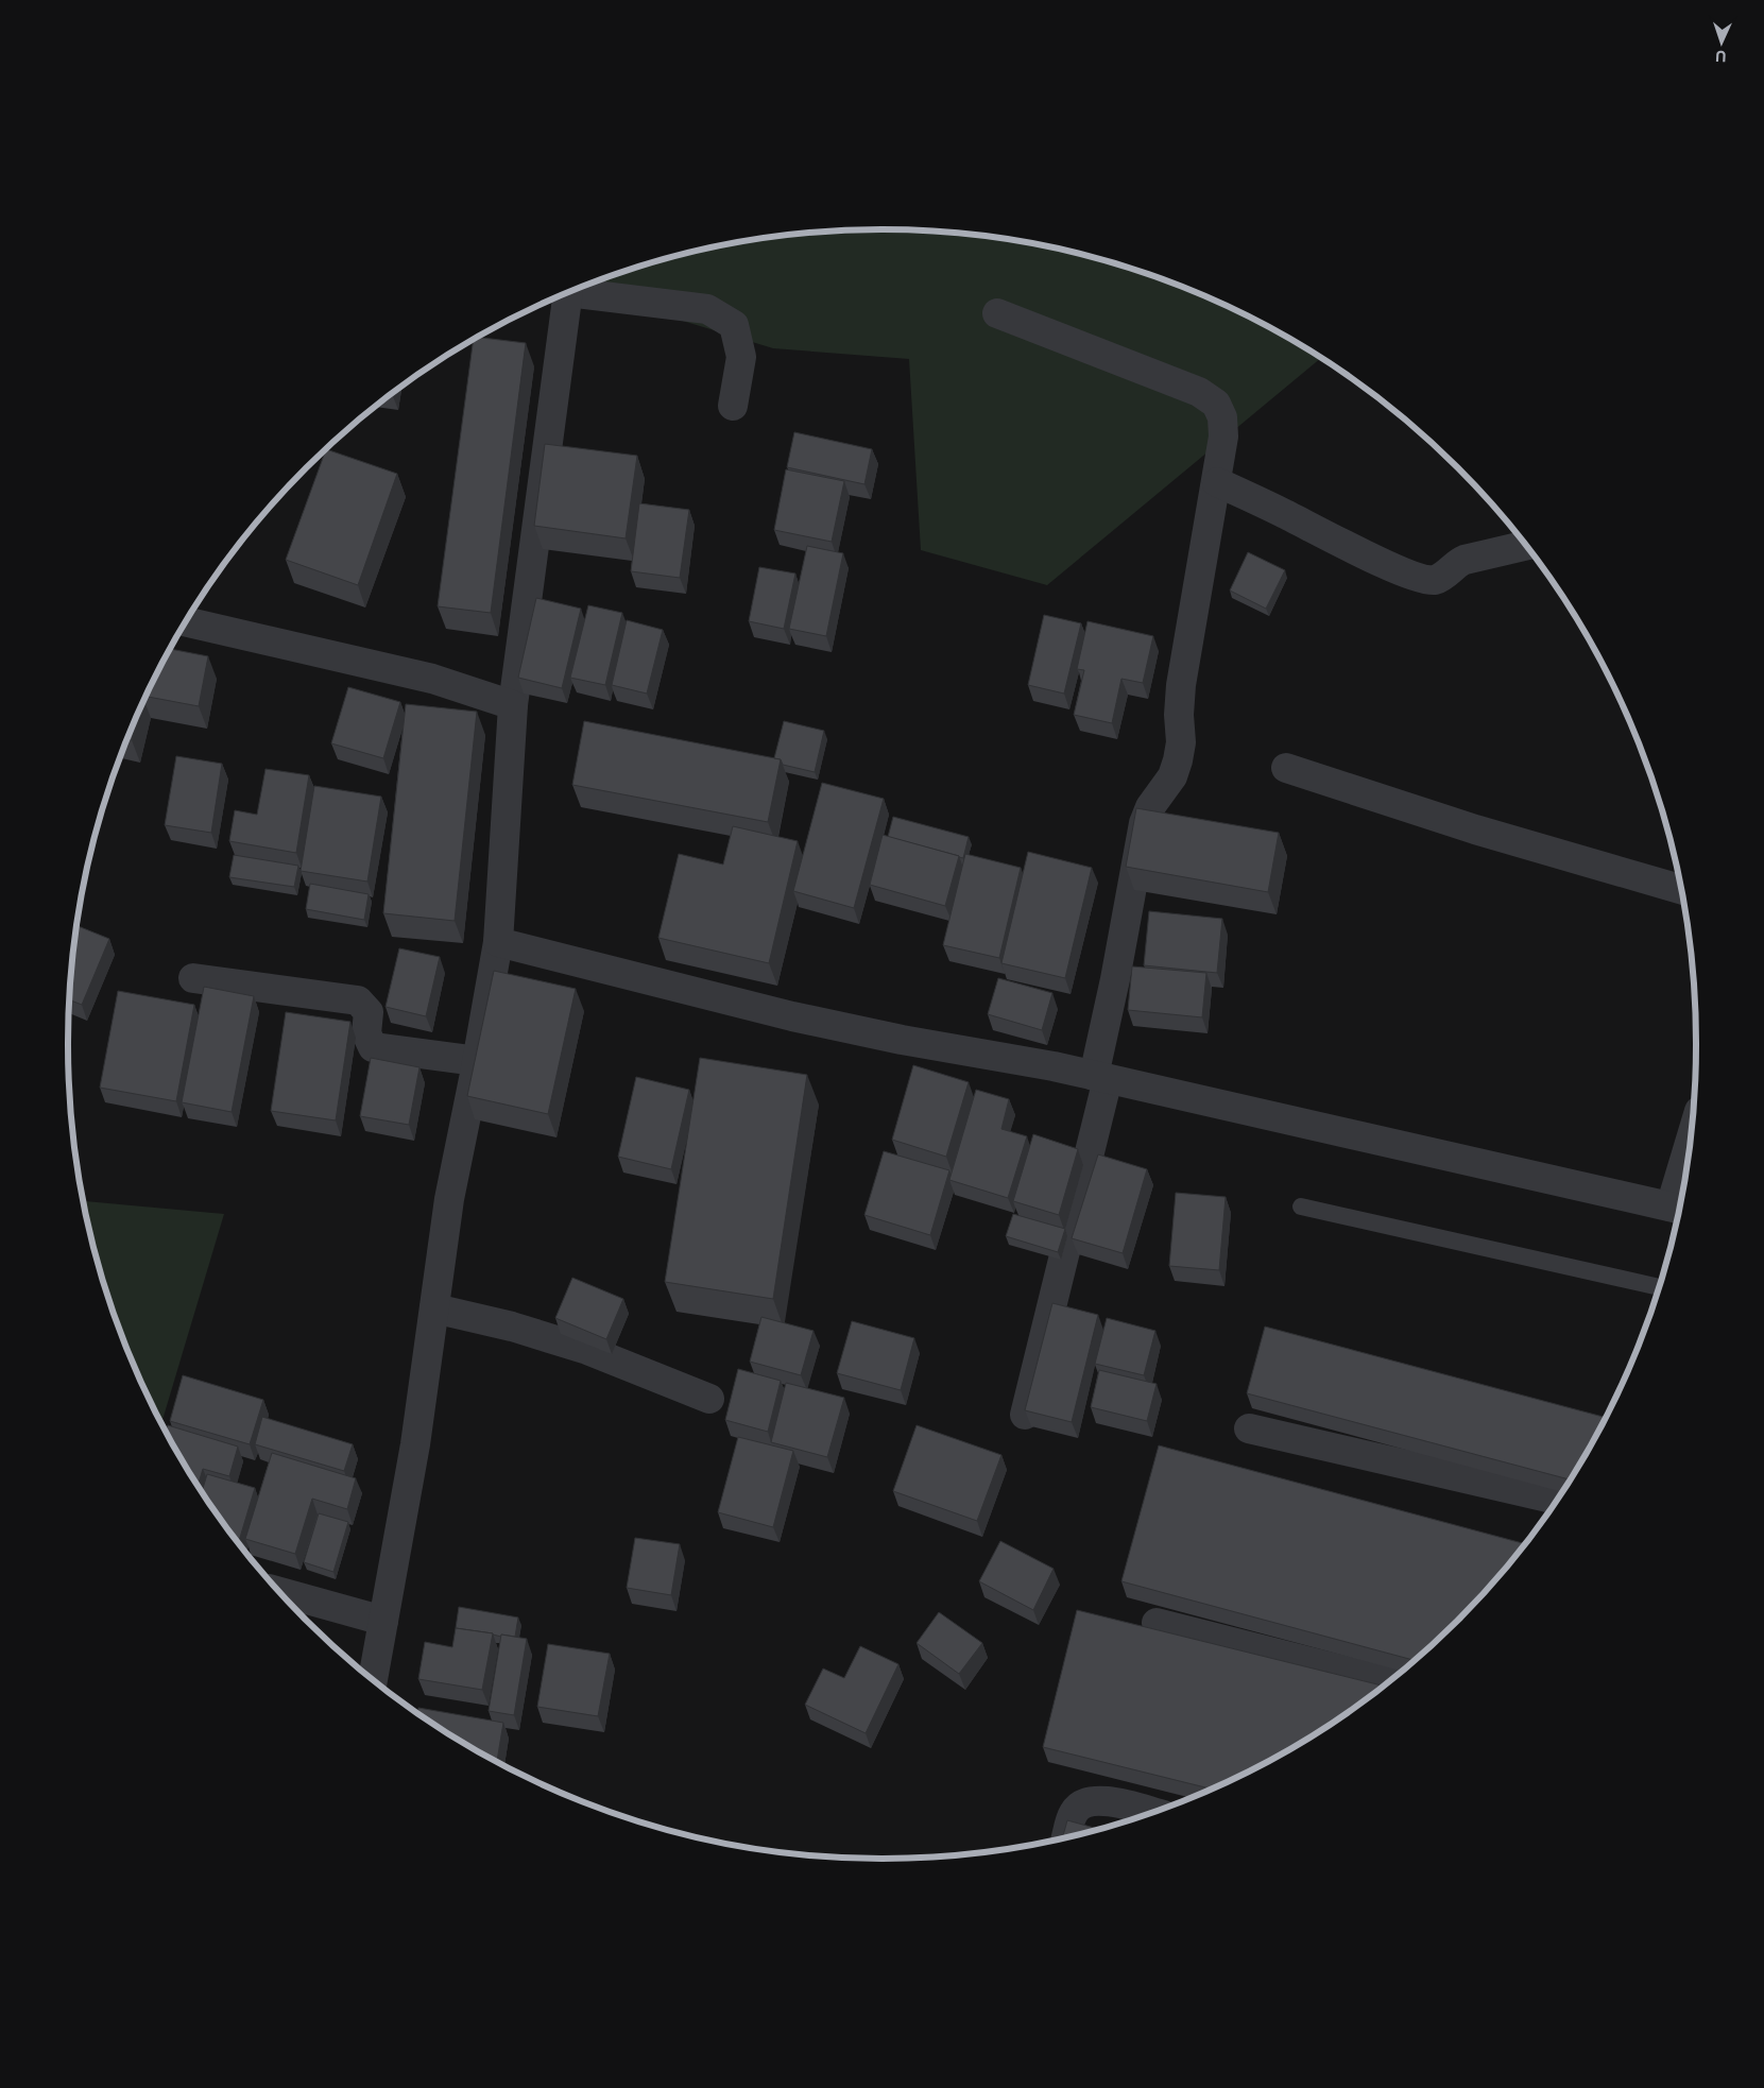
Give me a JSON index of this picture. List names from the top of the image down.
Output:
{
  "north": "bottom"
}
